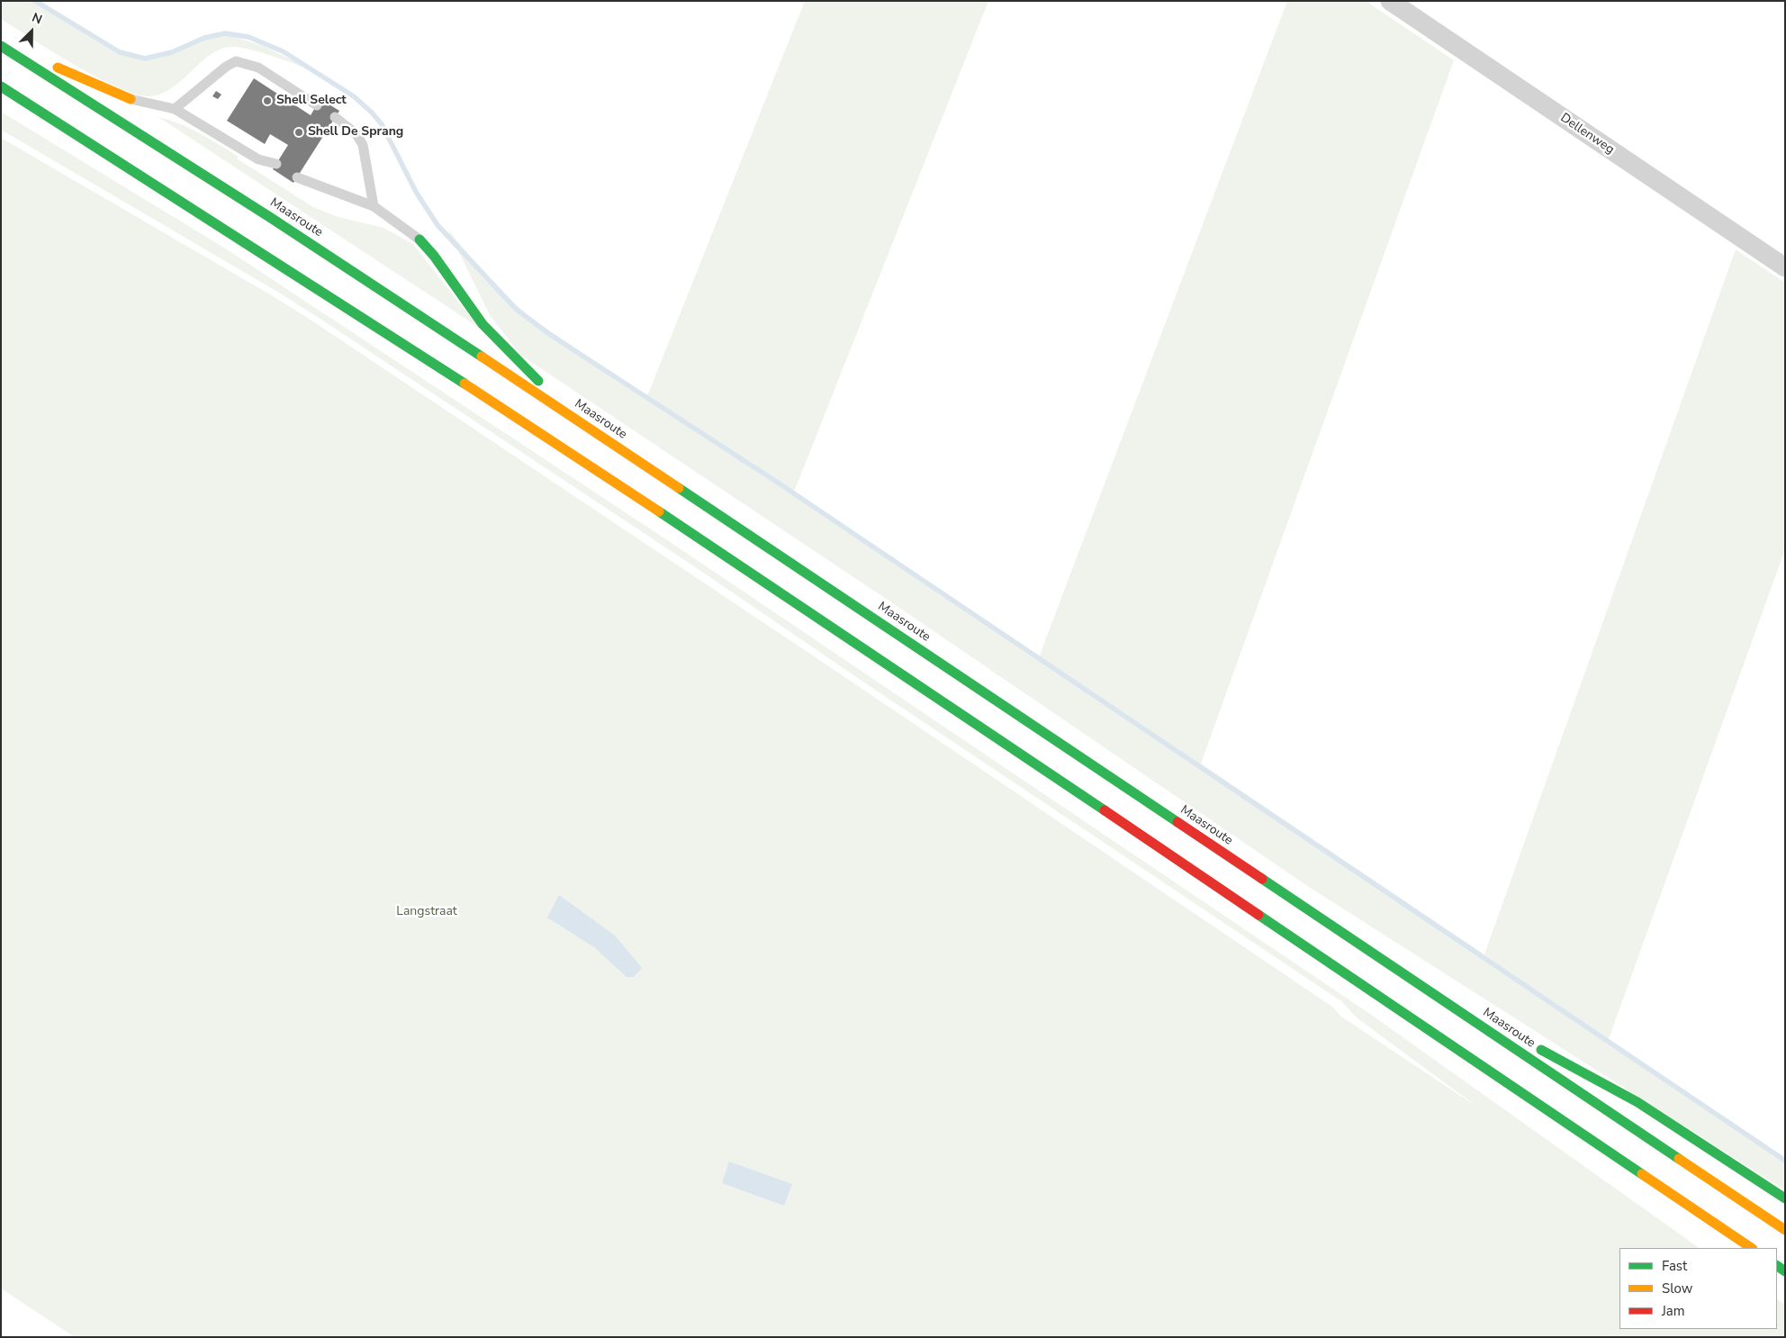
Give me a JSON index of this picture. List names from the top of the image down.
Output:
{
  "streets": {
    "highway": ["Maasroute"],
    "street": ["Dellenweg"]
  },
  "parks": ["Langstraat"],
  "places": ["Shell Select", "Shell De Sprang"],
  "legend": ["Fast", "Slow", "Jam"],
  "north": "top right"
}
